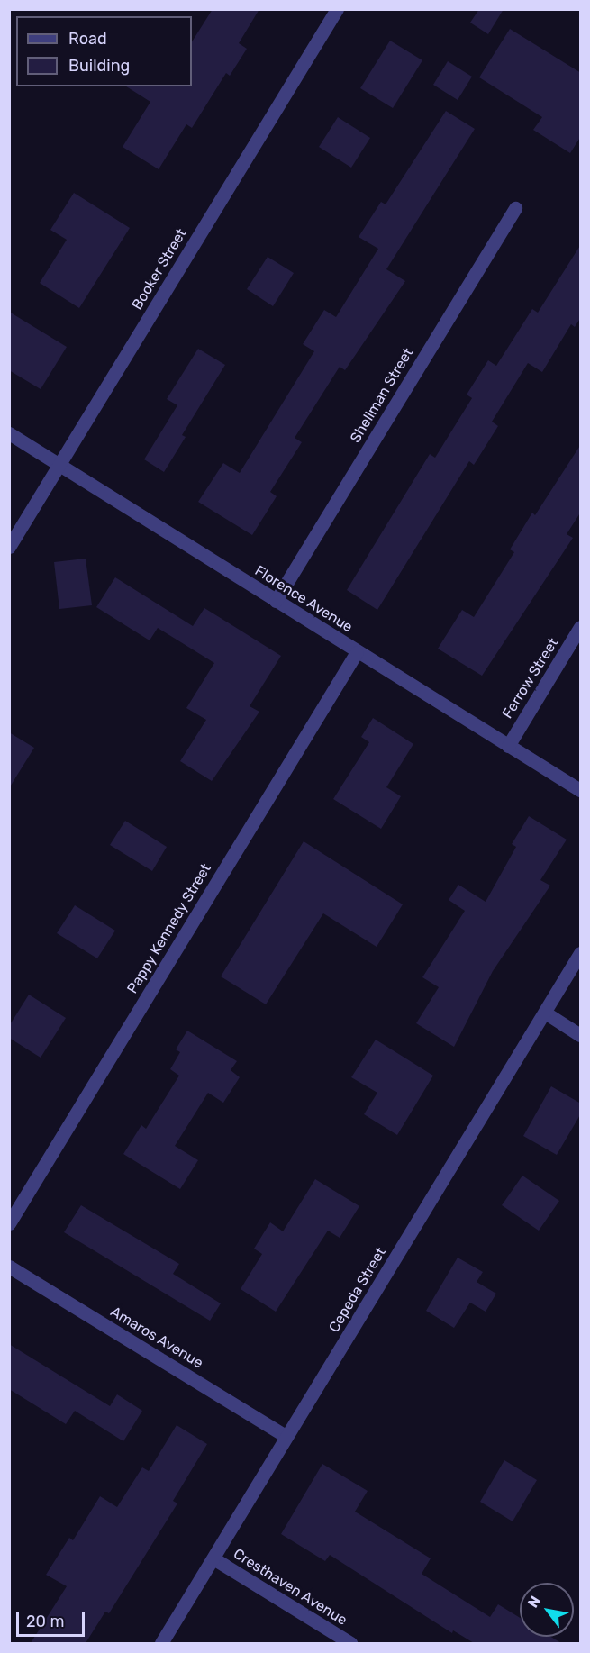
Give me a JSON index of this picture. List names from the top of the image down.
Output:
{
  "streets": {
    "street": [
      "Booker Street",
      "Shellman Street",
      "Florence Avenue",
      "Ferrow Street",
      "Pappy Kennedy Street",
      "Cepeda Street",
      "Amaros Avenue",
      "Cresthaven Avenue"
    ]
  },
  "crossings": [
    ["Booker Street", "Florence Avenue"],
    ["Shellman Street", "Florence Avenue"],
    ["Florence Avenue", "Ferrow Street"],
    ["Florence Avenue", "Pappy Kennedy Street"],
    ["Cepeda Street", "Amaros Avenue"],
    ["Cepeda Street", "Cresthaven Avenue"]
  ],
  "legend": ["Road", "Building"],
  "scale_bar": "20 m",
  "north": "top left"
}
